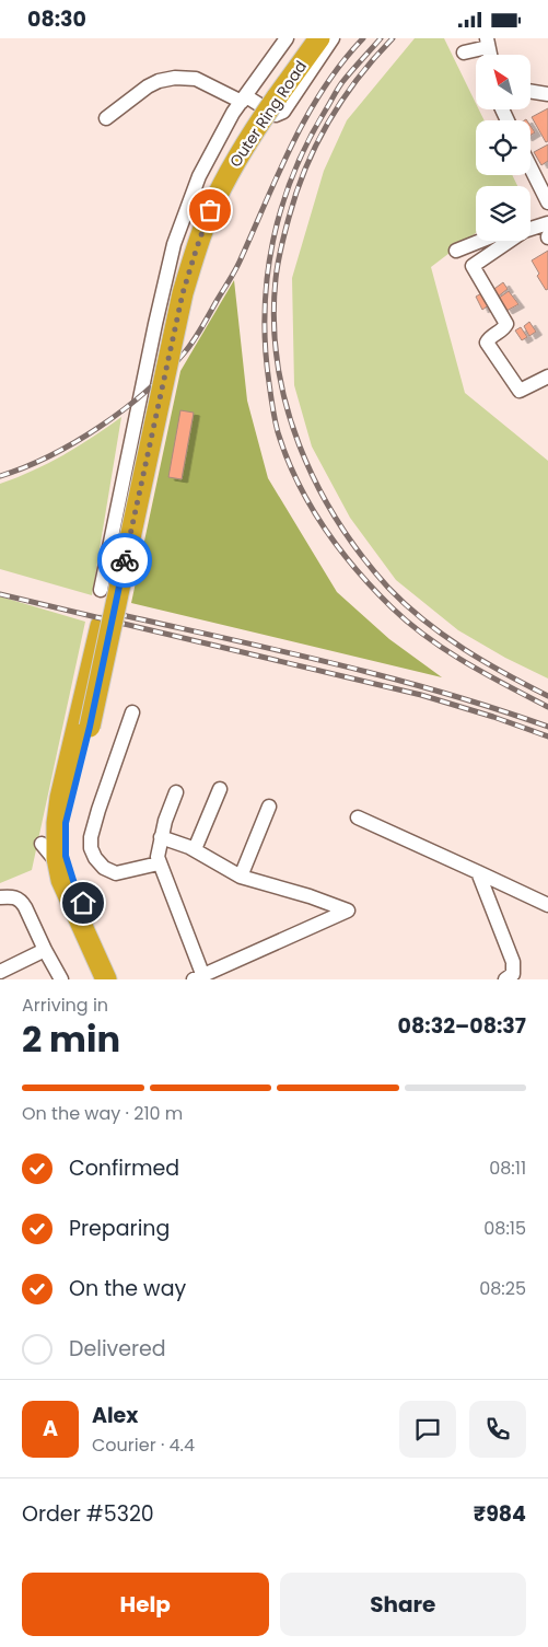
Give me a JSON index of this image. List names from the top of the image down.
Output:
{
  "streets": {
    "highway": ["Outer Ring Road"]
  },
  "north": "top left",
  "page": {
    "status": "08:30",
    "heading": ["2 min", "Arriving in", "08:32–08:37"],
    "panel": [
      "Alex",
      "Courier · 4.4",
      "Order #5320",
      "₹984"
    ],
    "bar": "On the way · 210 m",
    "list": [
      ["Confirmed", "08:11"],
      ["Preparing", "08:15"],
      ["On the way", "08:25"],
      "Delivered"
    ],
    "round": "A",
    "buttons": ["Help", "Share"]
  }
}
